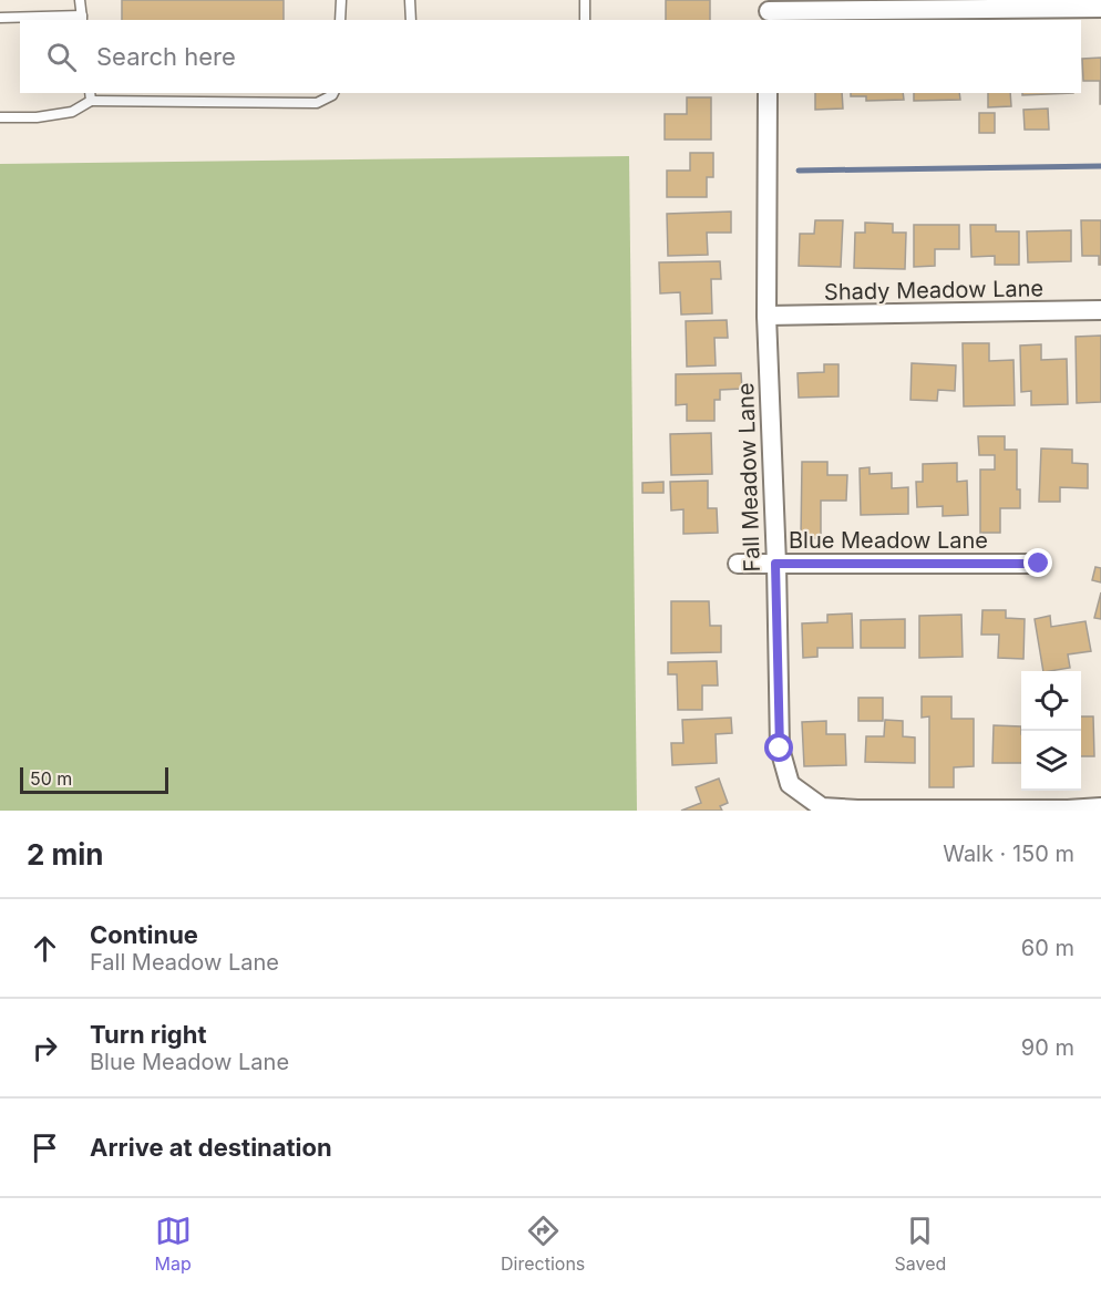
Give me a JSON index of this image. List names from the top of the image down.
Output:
{
  "streets": {
    "street": ["Shady Meadow Lane", "Fall Meadow Lane", "Blue Meadow Lane"]
  },
  "crossings": [
    ["Shady Meadow Lane", "Fall Meadow Lane"],
    ["Fall Meadow Lane", "Blue Meadow Lane"]
  ],
  "scale_bar": "50 m",
  "page": {
    "search": "Search here",
    "scale": "50 m",
    "heading": ["2 min", "Walk · 150 m"],
    "list": [
      ["Continue", "Fall Meadow Lane", "60 m"],
      ["Turn right", "Blue Meadow Lane", "90 m"],
      "Arrive at destination"
    ],
    "nav": ["Map", "Directions", "Saved"]
  }
}
